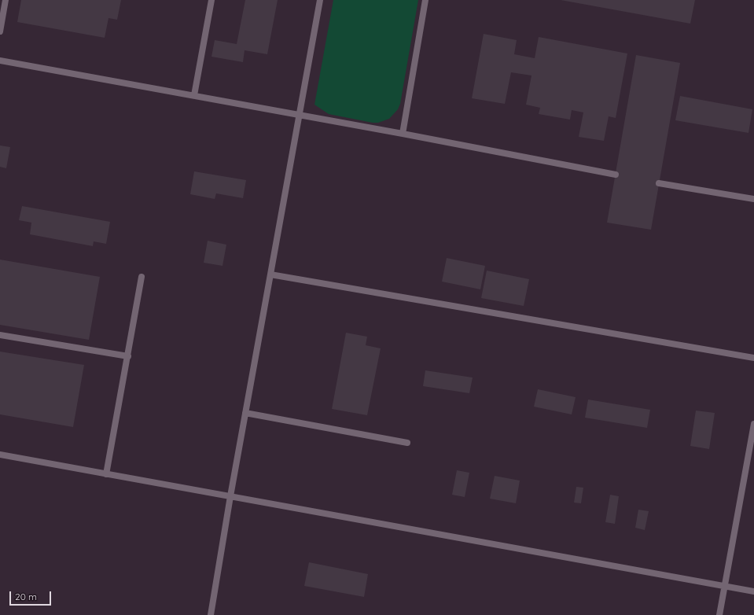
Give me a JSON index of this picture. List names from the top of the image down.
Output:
{
  "scale_bar": "20 m"
}
